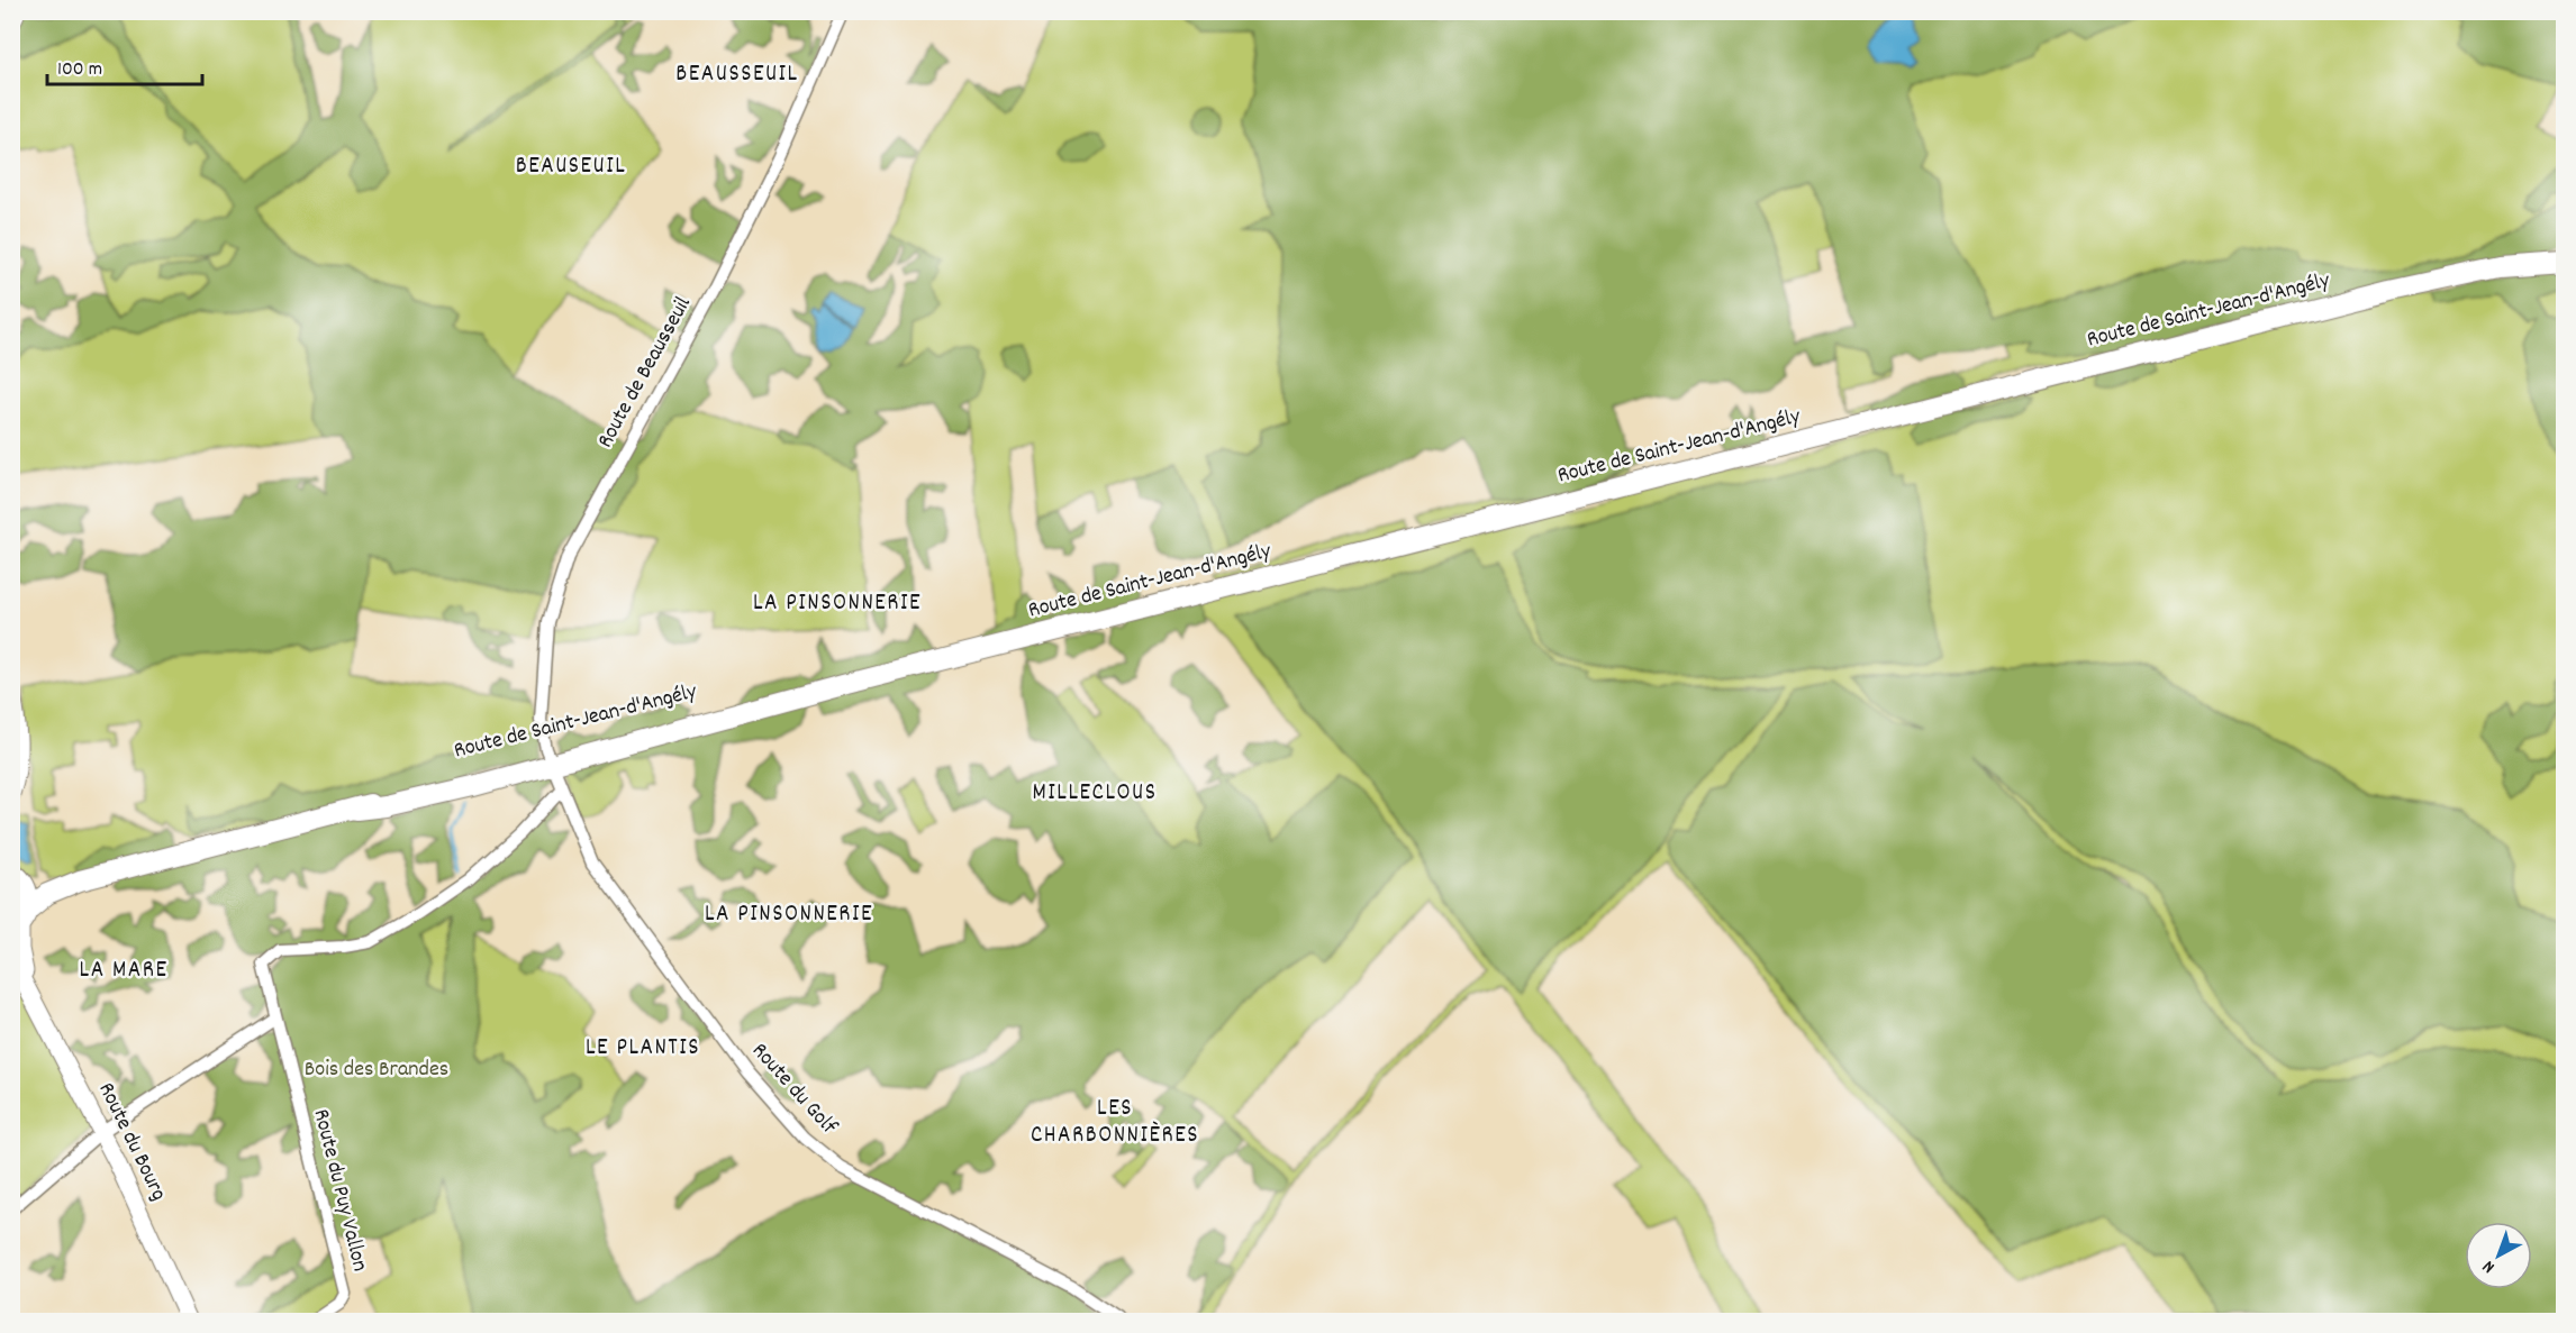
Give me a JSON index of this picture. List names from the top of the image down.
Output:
{
  "streets": {
    "main road": ["Route de Saint-Jean-d'Angély"],
    "street": [
      "Route de Beausseuil",
      "Route du Golf",
      "Route du Bourg",
      "Route du Puy Vallon"
    ]
  },
  "crossings": [
    ["Route de Saint-Jean-d'Angély", "Route de Beausseuil"],
    ["Route de Saint-Jean-d'Angély", "Route du Golf"],
    ["Route de Saint-Jean-d'Angély", "Route du Bourg"],
    ["Route de Beausseuil", "Route du Golf"]
  ],
  "districts": [
    "BEAUSSEUIL",
    "BEAUSEUIL",
    "LA PINSONNERIE",
    "MILLECLOUS",
    "LA PINSONNERIE",
    "LA MARE",
    "LE PLANTIS",
    "LES CHARBONNIÈRES"
  ],
  "parks": ["Bois des Brandes"],
  "scale_bar": "100 m",
  "north": "bottom left"
}
